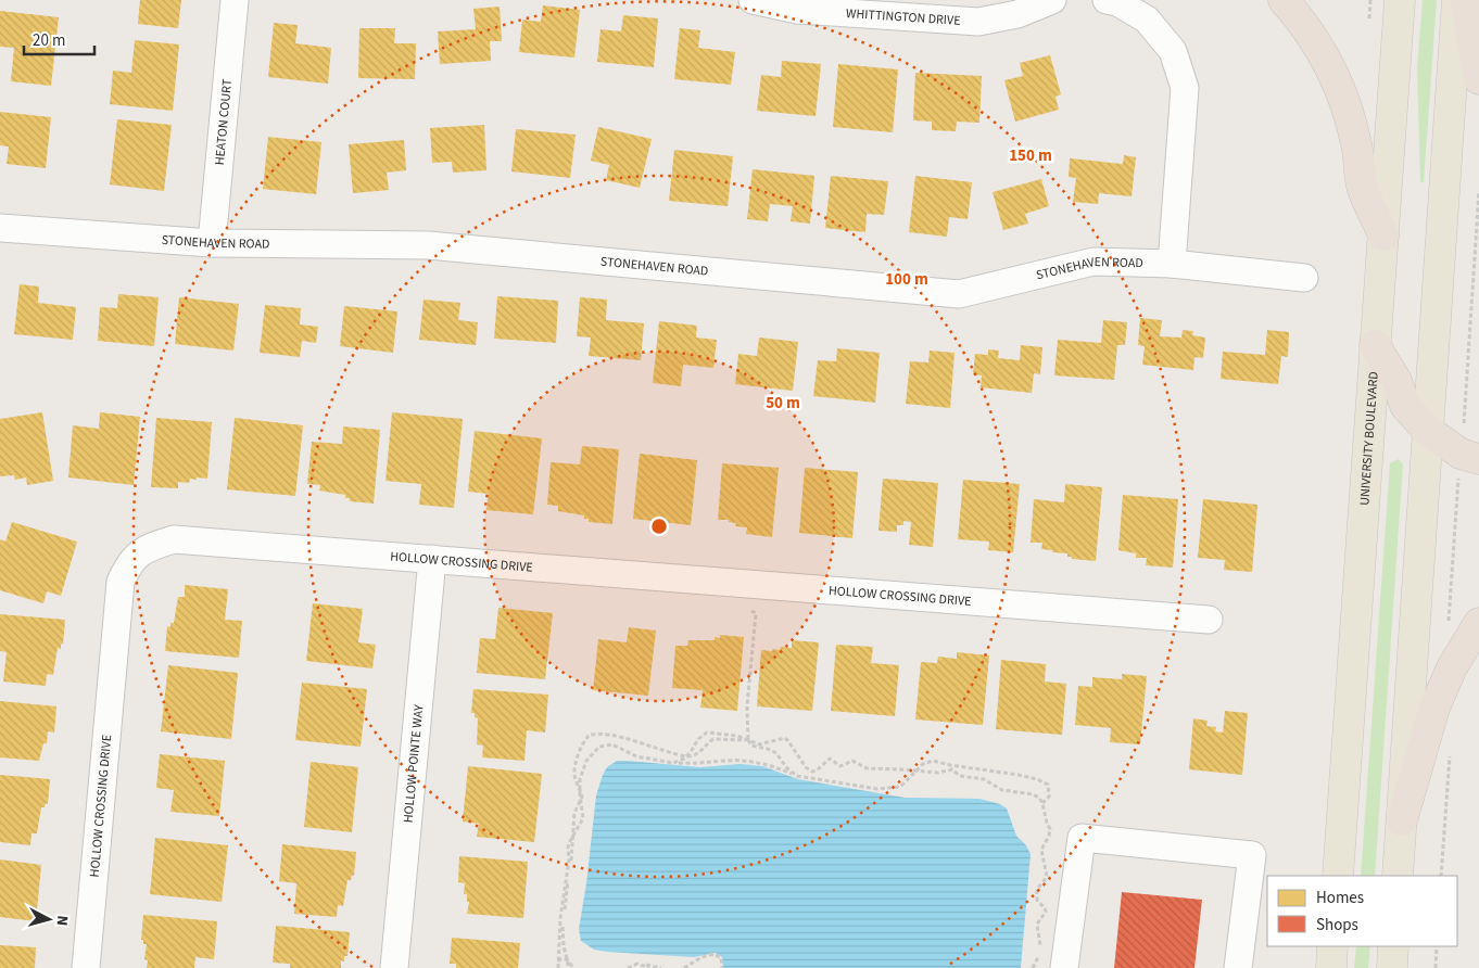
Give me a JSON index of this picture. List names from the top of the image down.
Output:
{
  "streets": {
    "main road": ["UNIVERSITY BOULEVARD"],
    "street": [
      "WHITTINGTON DRIVE",
      "HEATON COURT",
      "STONEHAVEN ROAD",
      "HOLLOW CROSSING DRIVE",
      "HOLLOW POINTE WAY"
    ]
  },
  "crossings": [
    ["HEATON COURT", "STONEHAVEN ROAD"],
    ["HOLLOW CROSSING DRIVE", "HOLLOW POINTE WAY"]
  ],
  "legend": ["Homes", "Shops"],
  "scale_bar": "20 m",
  "north": "right",
  "rings": ["150 m", "100 m", "50 m"]
}
